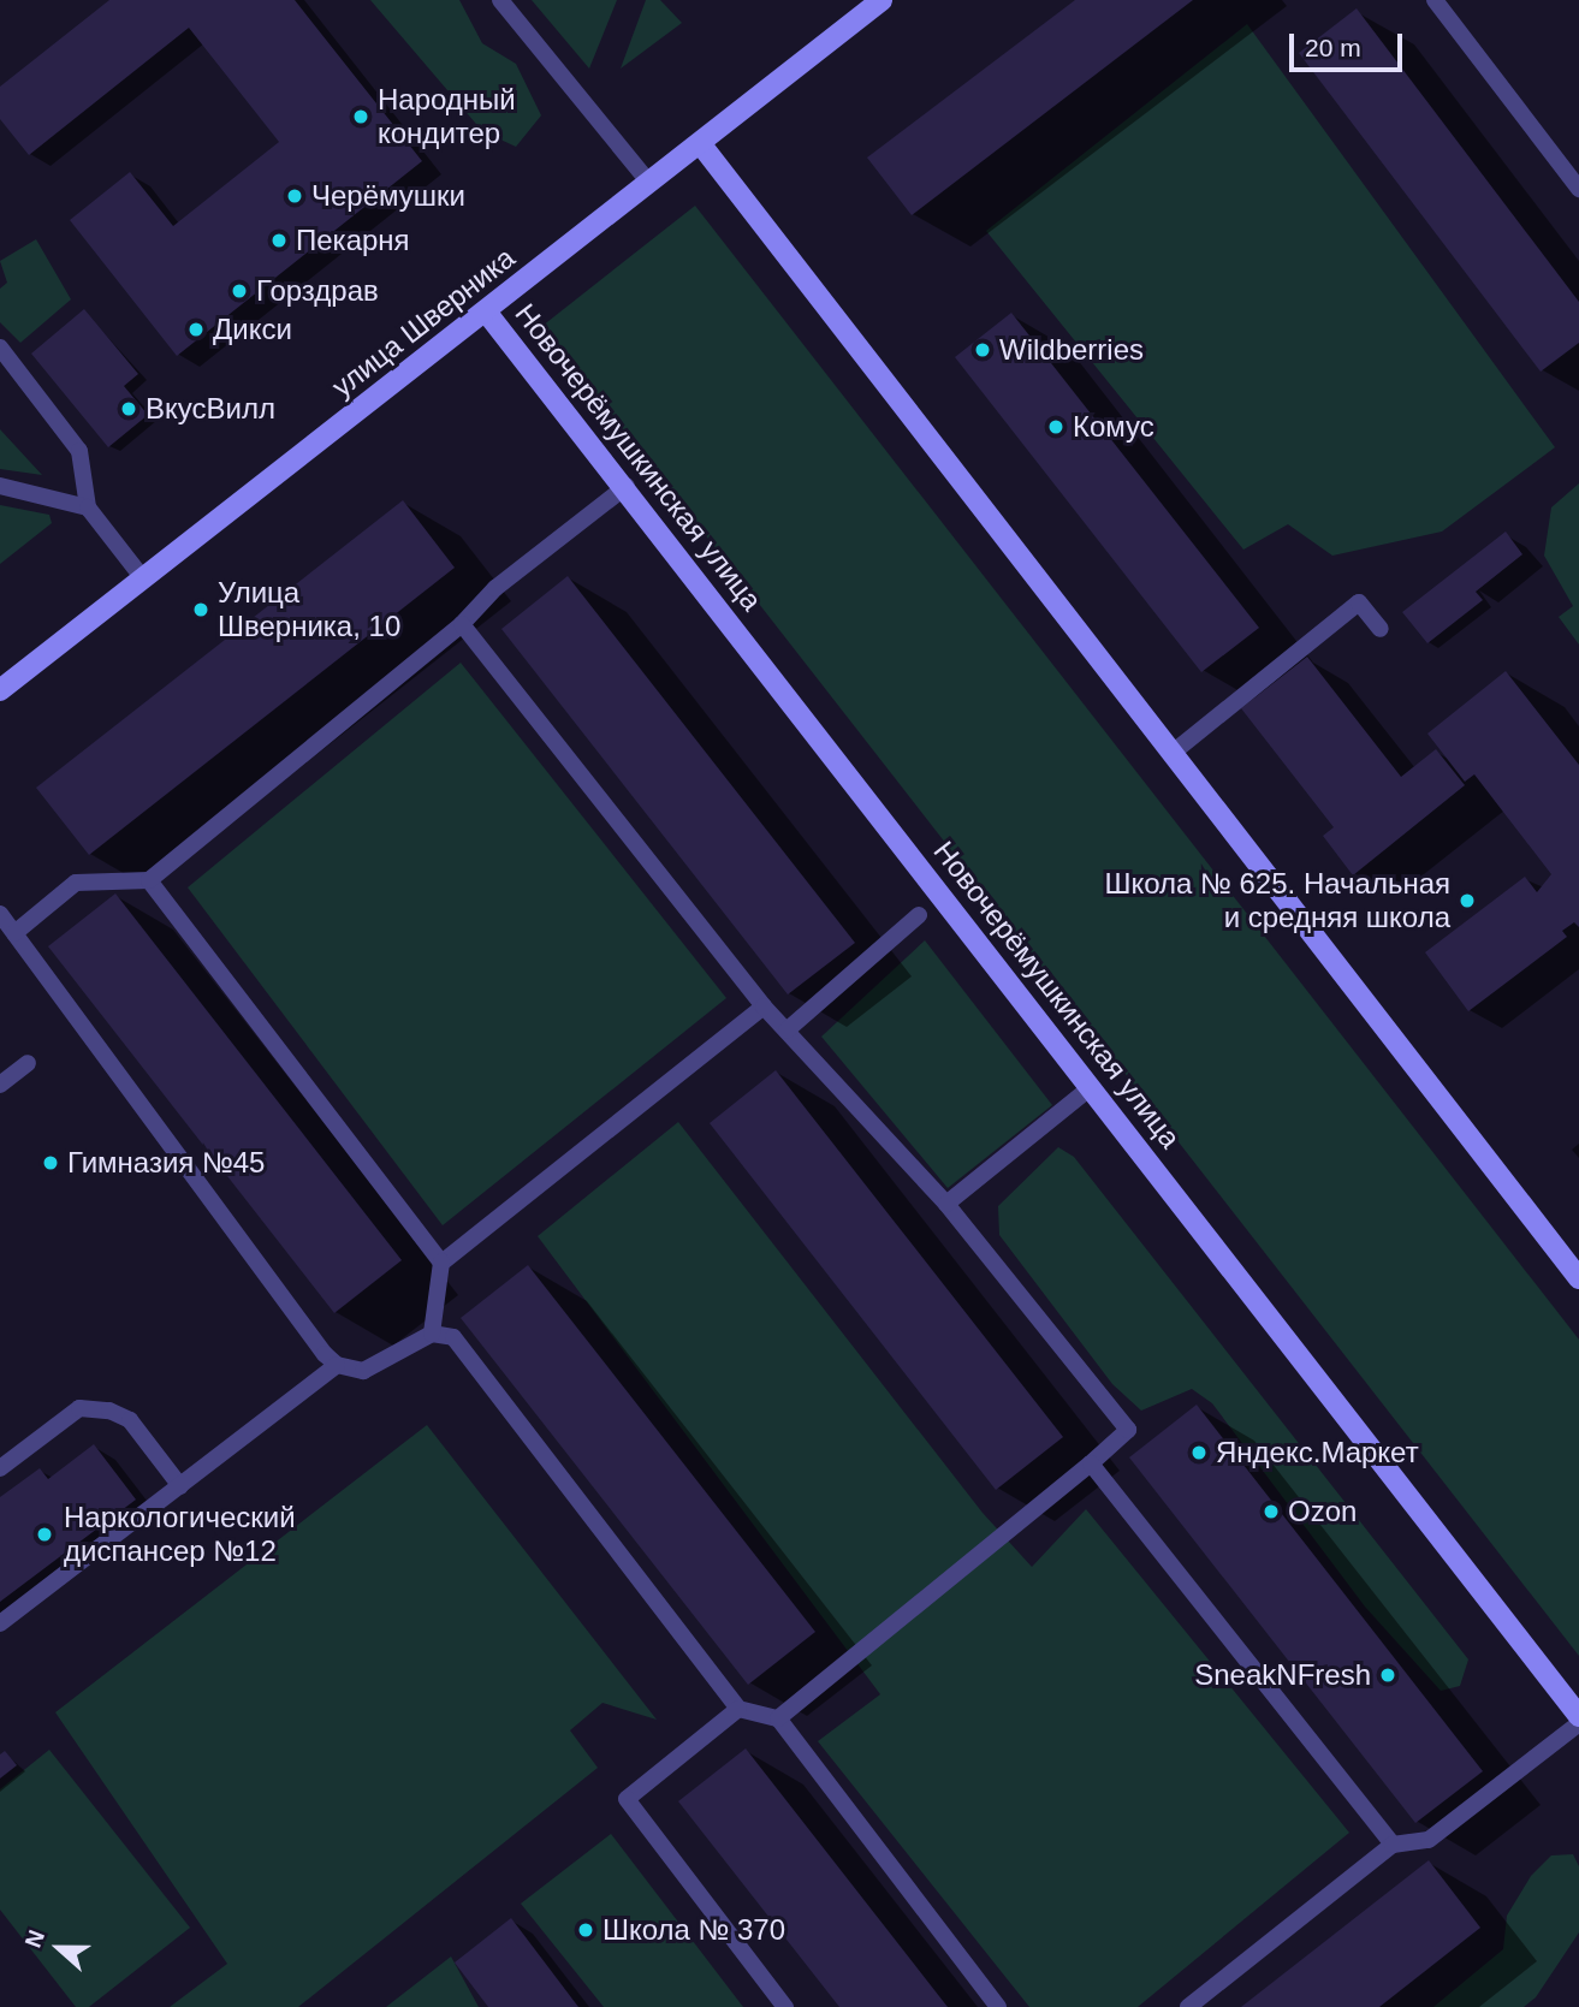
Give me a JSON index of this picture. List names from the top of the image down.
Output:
{
  "streets": {
    "street": ["улица Шверника", "Новочерёмушкинская улица"]
  },
  "crossings": [
    ["улица Шверника", "Новочерёмушкинская улица"]
  ],
  "places": [
    "Народный кондитер",
    "Черёмушки",
    "Пекарня",
    "Горздрав",
    "Дикси",
    "Wildberries",
    "ВкусВилл",
    "Комус",
    "Улица Шверника, 10",
    "Школа № 625. Начальная и средняя школа",
    "Гимназия №45",
    "Яндекс.Маркет",
    "Ozon",
    "Наркологический диспансер №12",
    "SneakNFresh",
    "Школа № 370"
  ],
  "scale_bar": "20 m",
  "north": "left"
}
